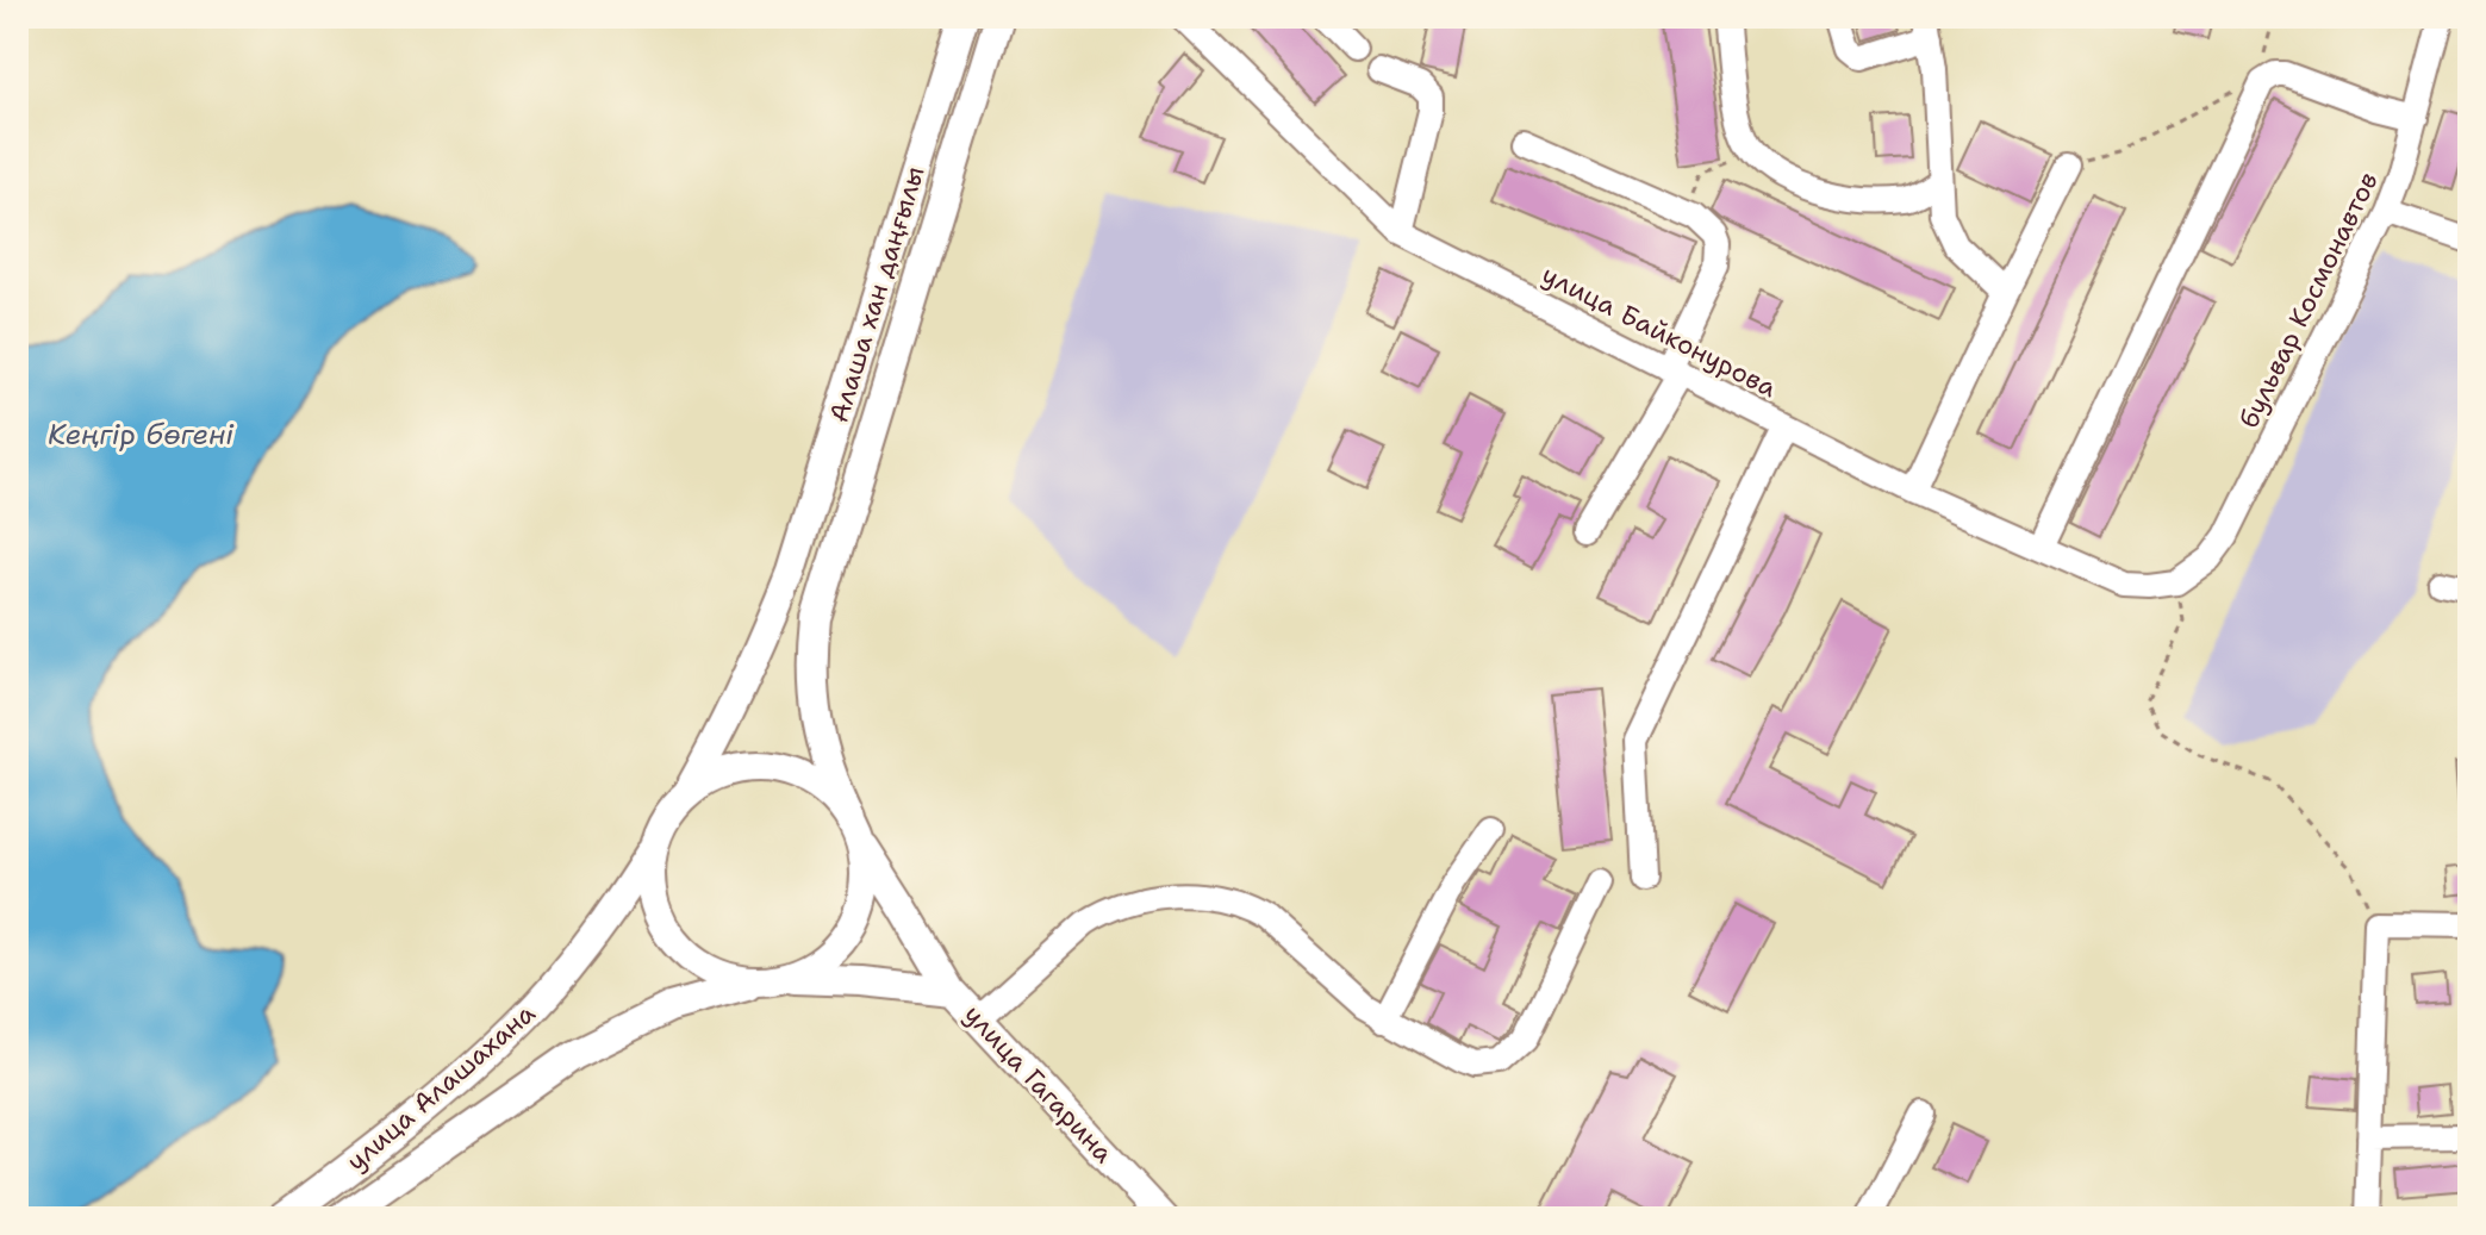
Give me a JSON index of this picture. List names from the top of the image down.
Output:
{
  "streets": {
    "main road": ["Алаша хан даңғылы", "улица Гагарина", "улица Алашахана"],
    "street": ["бульвар Космонавтов", "улица Байконурова"]
  },
  "crossings": [
    ["Алаша хан даңғылы", "улица Гагарина"],
    ["Алаша хан даңғылы", "улица Алашахана"],
    ["бульвар Космонавтов", "улица Байконурова"],
    ["улица Гагарина", "улица Алашахана"]
  ],
  "water": ["Кеңгір бөгені"]
}
